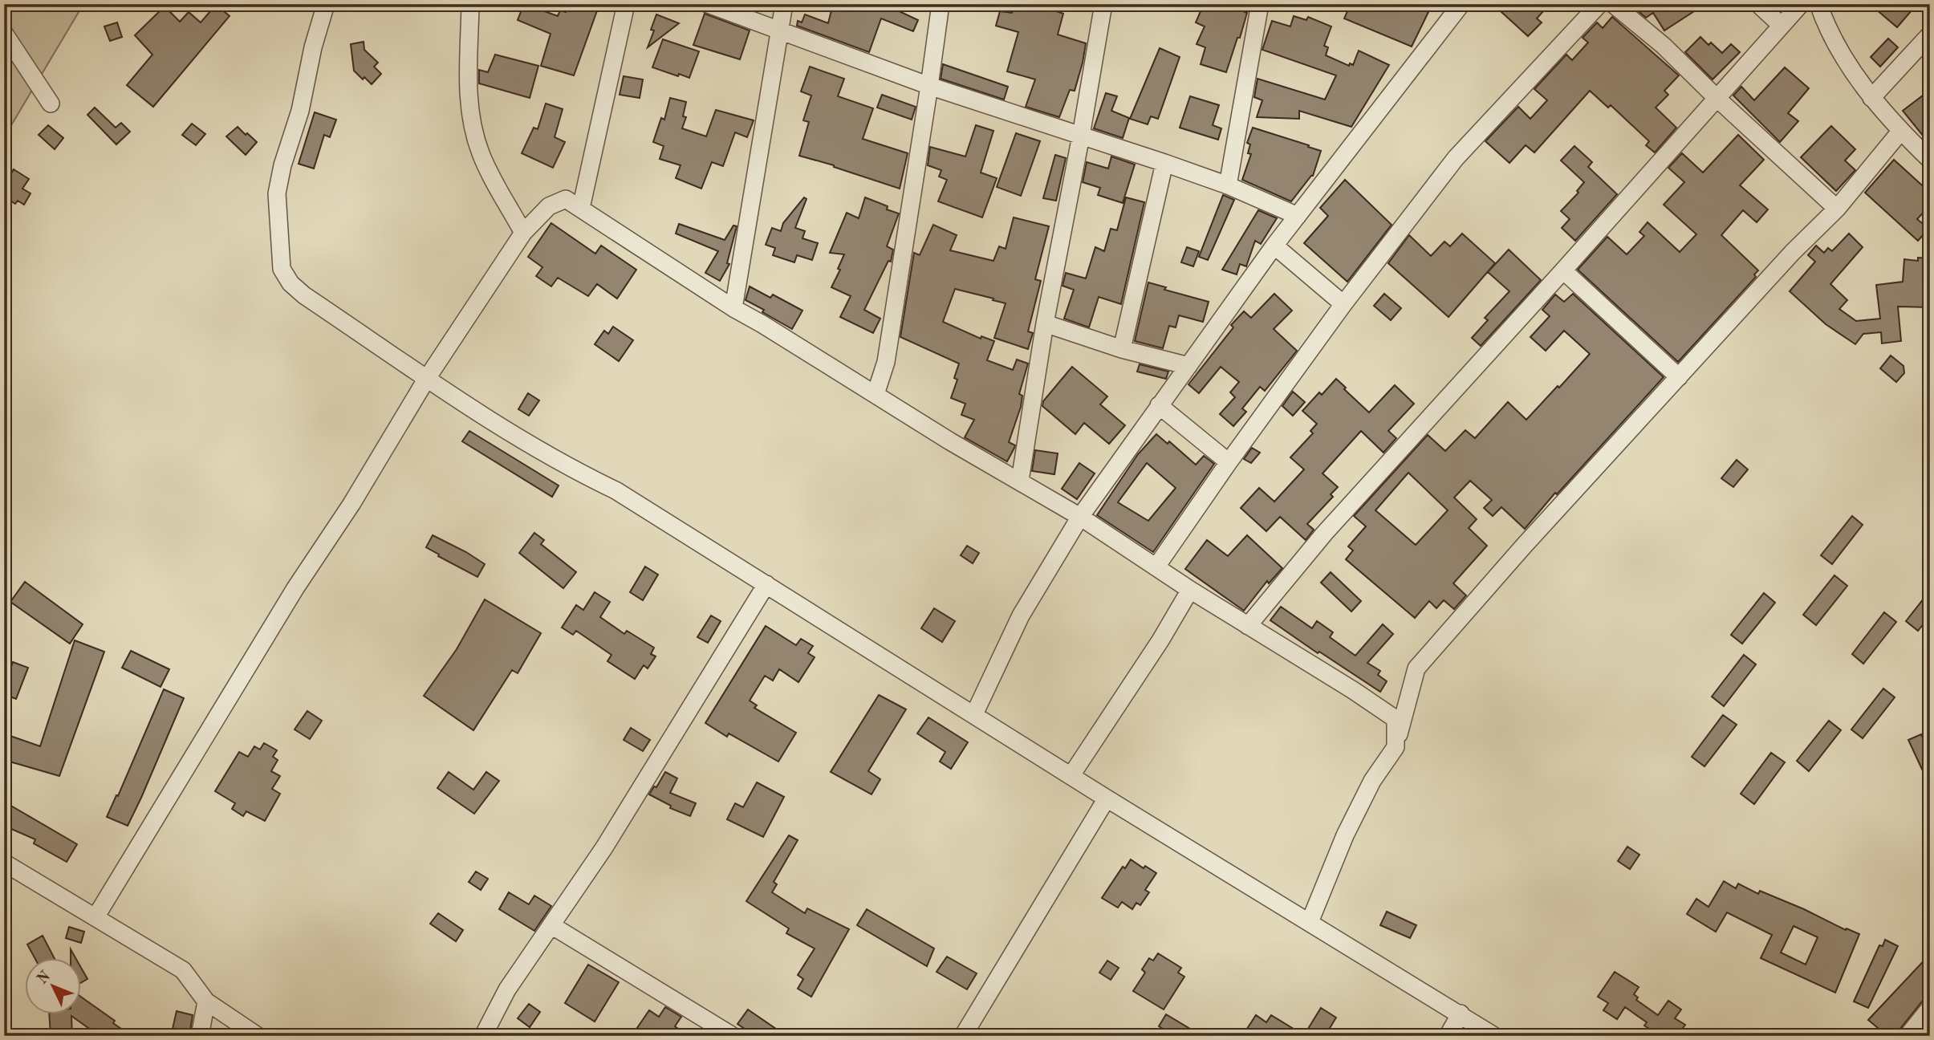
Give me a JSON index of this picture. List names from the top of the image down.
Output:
{
  "north": "top left"
}
